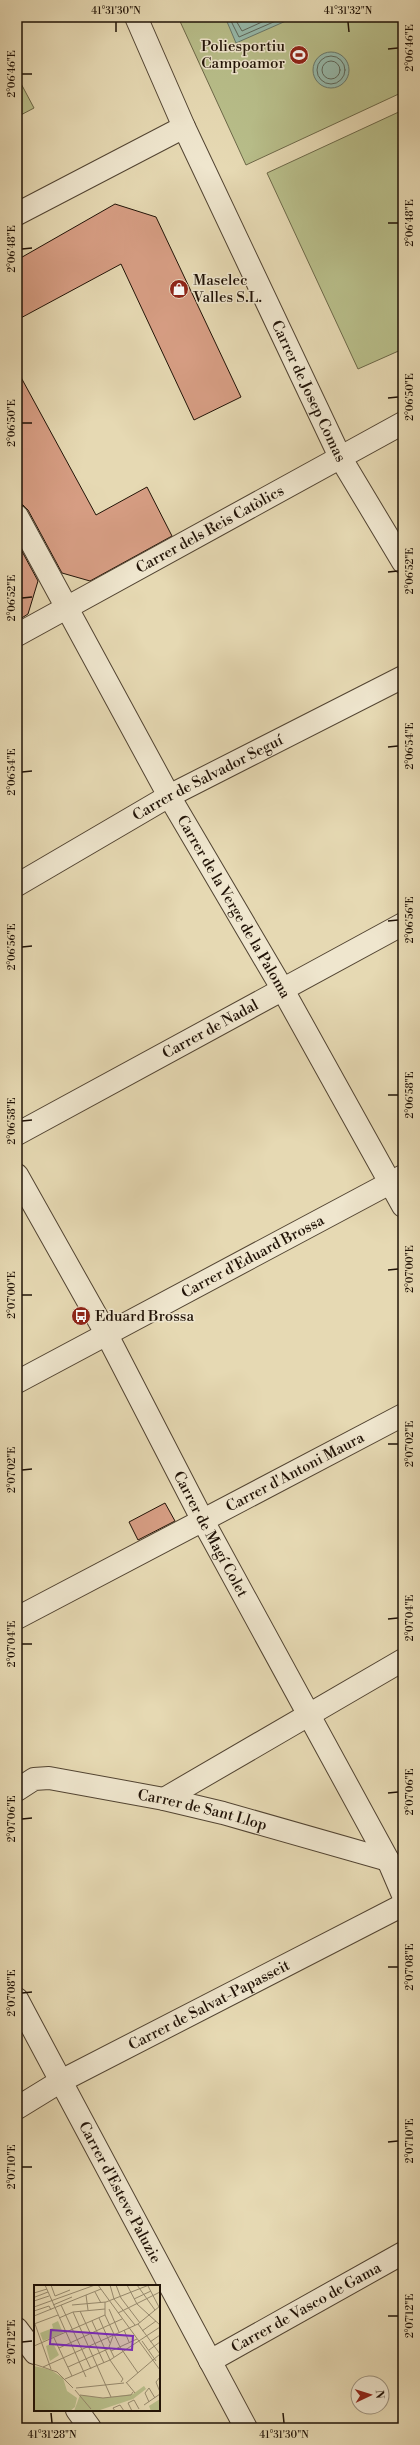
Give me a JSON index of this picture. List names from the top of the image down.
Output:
{
  "streets": {
    "street": [
      "Carrer de Josep Comas",
      "Carrer dels Reis Catòlics",
      "Carrer de Salvador Seguí",
      "Carrer de la Verge de la Paloma",
      "Carrer de Nadal",
      "Carrer d'Eduard Brossa",
      "Carrer d'Antoni Maura",
      "Carrer de Magí Colet",
      "Carrer de Sant Llop",
      "Carrer de Salvat-Papasseit",
      "Carrer d'Esteve Paluzie",
      "Carrer de Vasco de Gama"
    ]
  },
  "crossings": [
    ["Carrer de Josep Comas", "Carrer dels Reis Catòlics"],
    ["Carrer dels Reis Catòlics", "Carrer de la Verge de la Paloma"],
    ["Carrer de Salvador Seguí", "Carrer de la Verge de la Paloma"],
    ["Carrer de la Verge de la Paloma", "Carrer de Nadal"],
    ["Carrer de la Verge de la Paloma", "Carrer d'Eduard Brossa"],
    ["Carrer d'Eduard Brossa", "Carrer de Magí Colet"],
    ["Carrer d'Antoni Maura", "Carrer de Magí Colet"],
    ["Carrer de Magí Colet", "Carrer de Sant Llop"],
    ["Carrer de Salvat-Papasseit", "Carrer d'Esteve Paluzie"],
    ["Carrer d'Esteve Paluzie", "Carrer de Vasco de Gama"]
  ],
  "places": {
    "sports": ["Poliesportiu Campoamor"],
    "shop": ["Maselec Valles S.L."],
    "bus stop": ["Eduard Brossa"]
  },
  "north": "right",
  "coordinates": [
    "41°31'30\"N",
    "41°31'32\"N",
    "2°06'46\"E",
    "2°06'48\"E",
    "2°06'50\"E",
    "2°06'52\"E",
    "2°06'54\"E",
    "2°06'56\"E",
    "2°06'58\"E",
    "2°07'00\"E",
    "2°07'02\"E",
    "2°07'04\"E",
    "2°07'06\"E",
    "2°07'08\"E",
    "2°07'10\"E",
    "2°07'12\"E",
    "41°31'28\"N"
  ]
}
